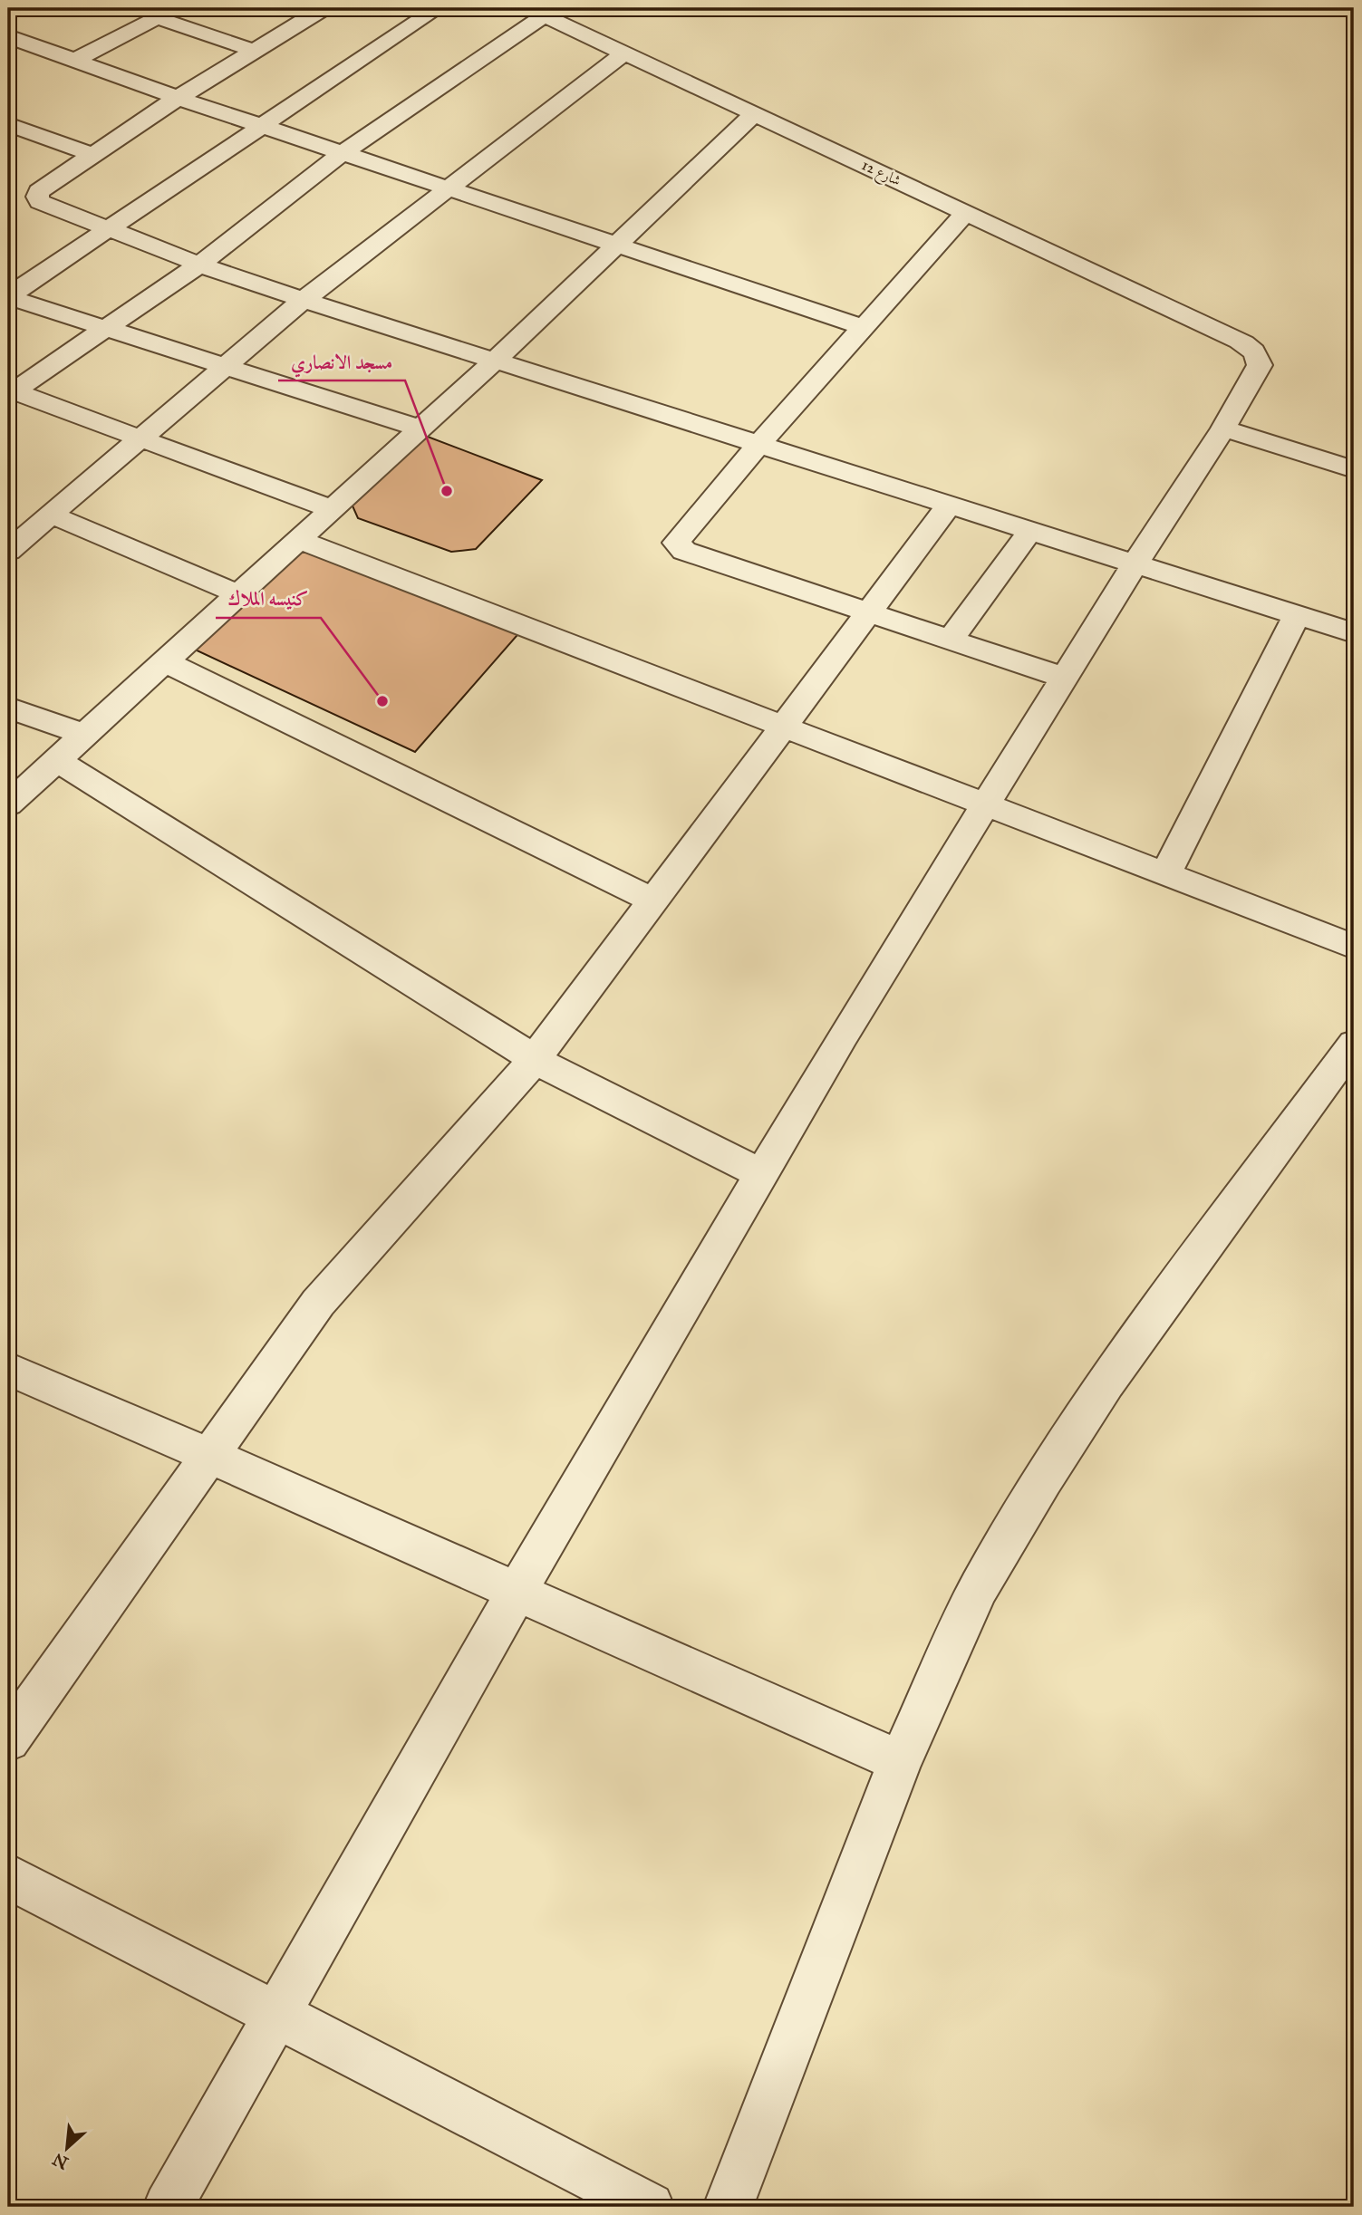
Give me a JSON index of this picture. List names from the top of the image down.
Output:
{
  "streets": {
    "street": ["شارع 12"]
  },
  "places": ["مسجد الانصاري", "كنيسه الملاك"],
  "north": "bottom left"
}
